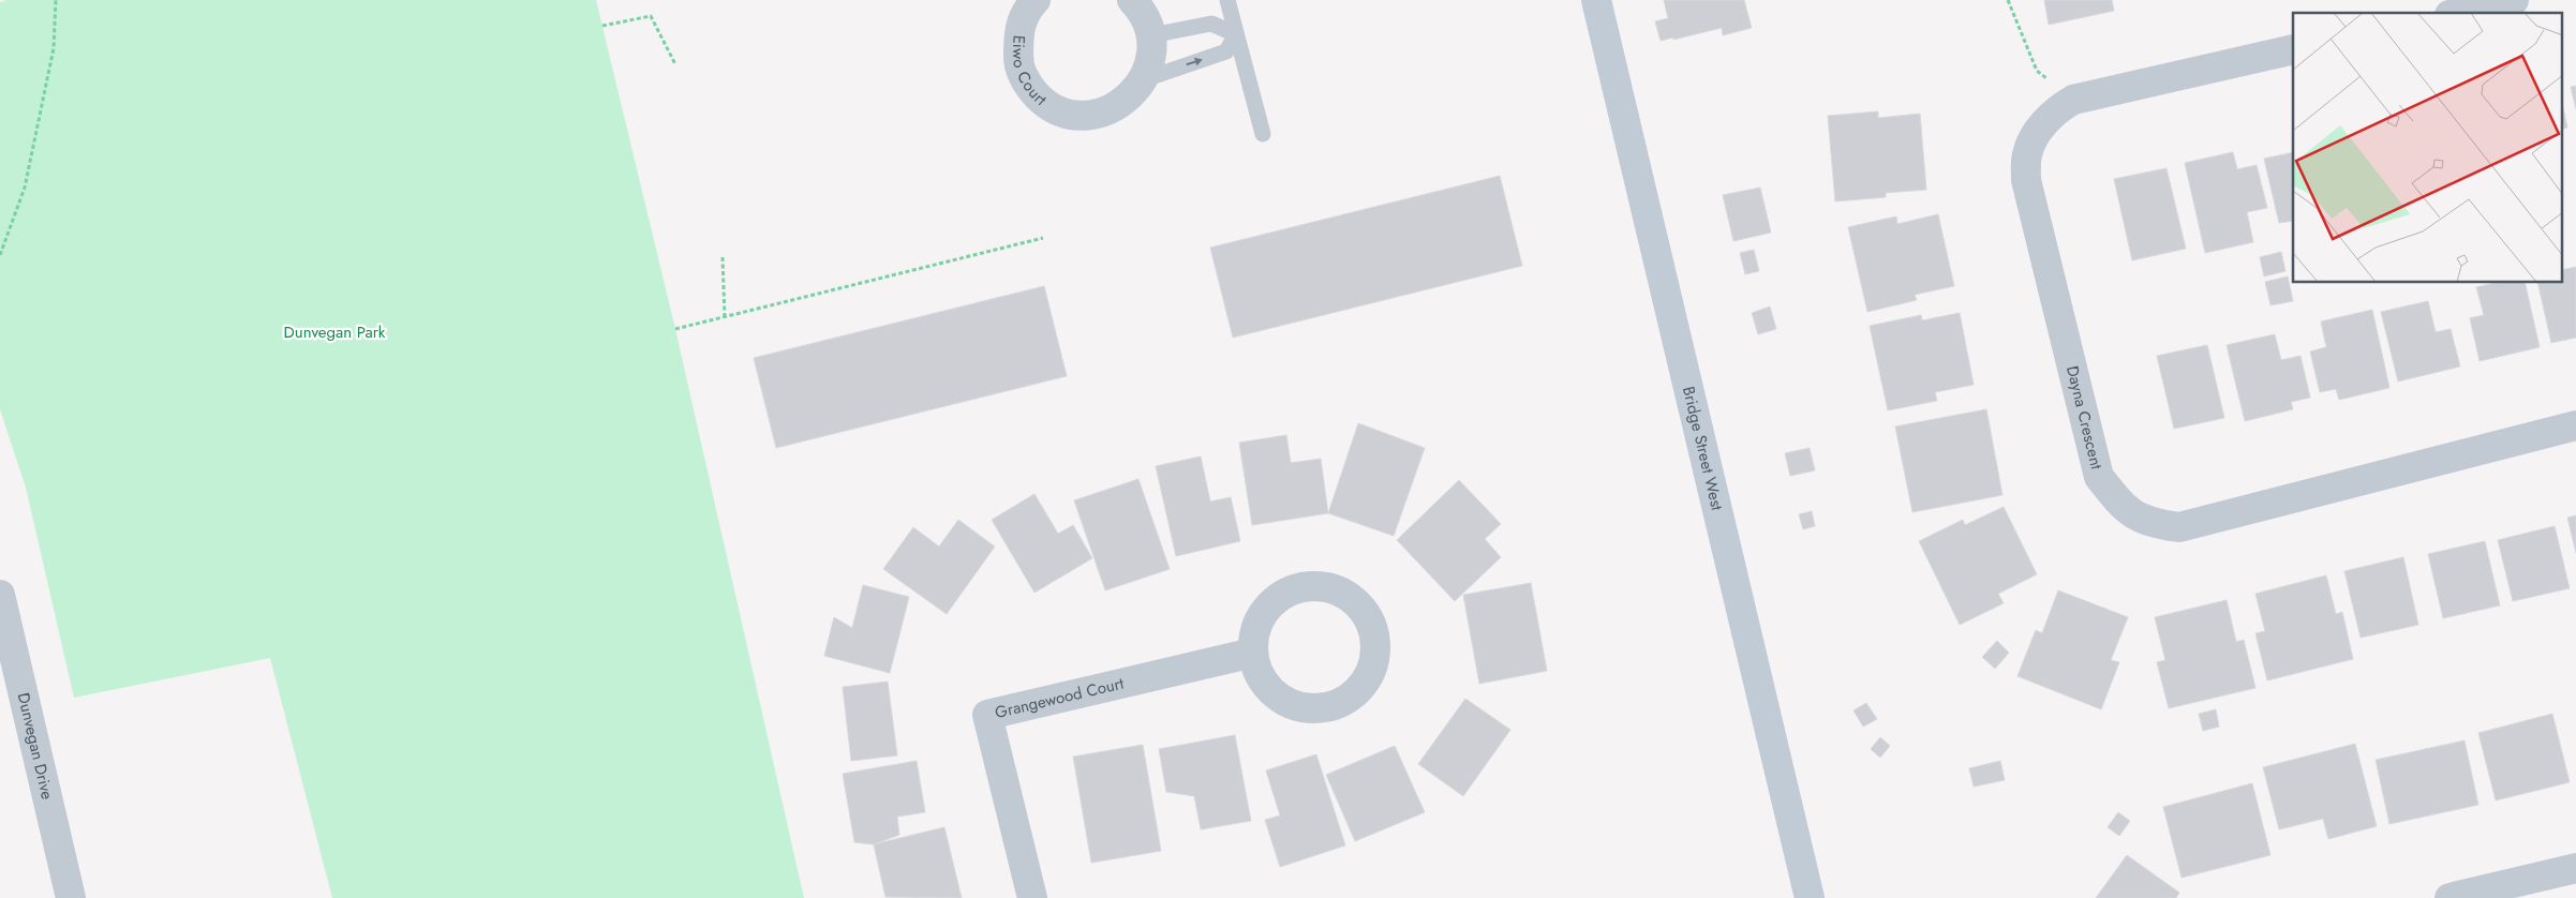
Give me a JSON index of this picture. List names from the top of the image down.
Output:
{
  "streets": {
    "main road": ["Bridge Street West"],
    "street": [
      "Eiwo Court",
      "Dayna Crescent",
      "Grangewood Court",
      "Dunvegan Drive"
    ]
  },
  "parks": ["Dunvegan Park"]
}
